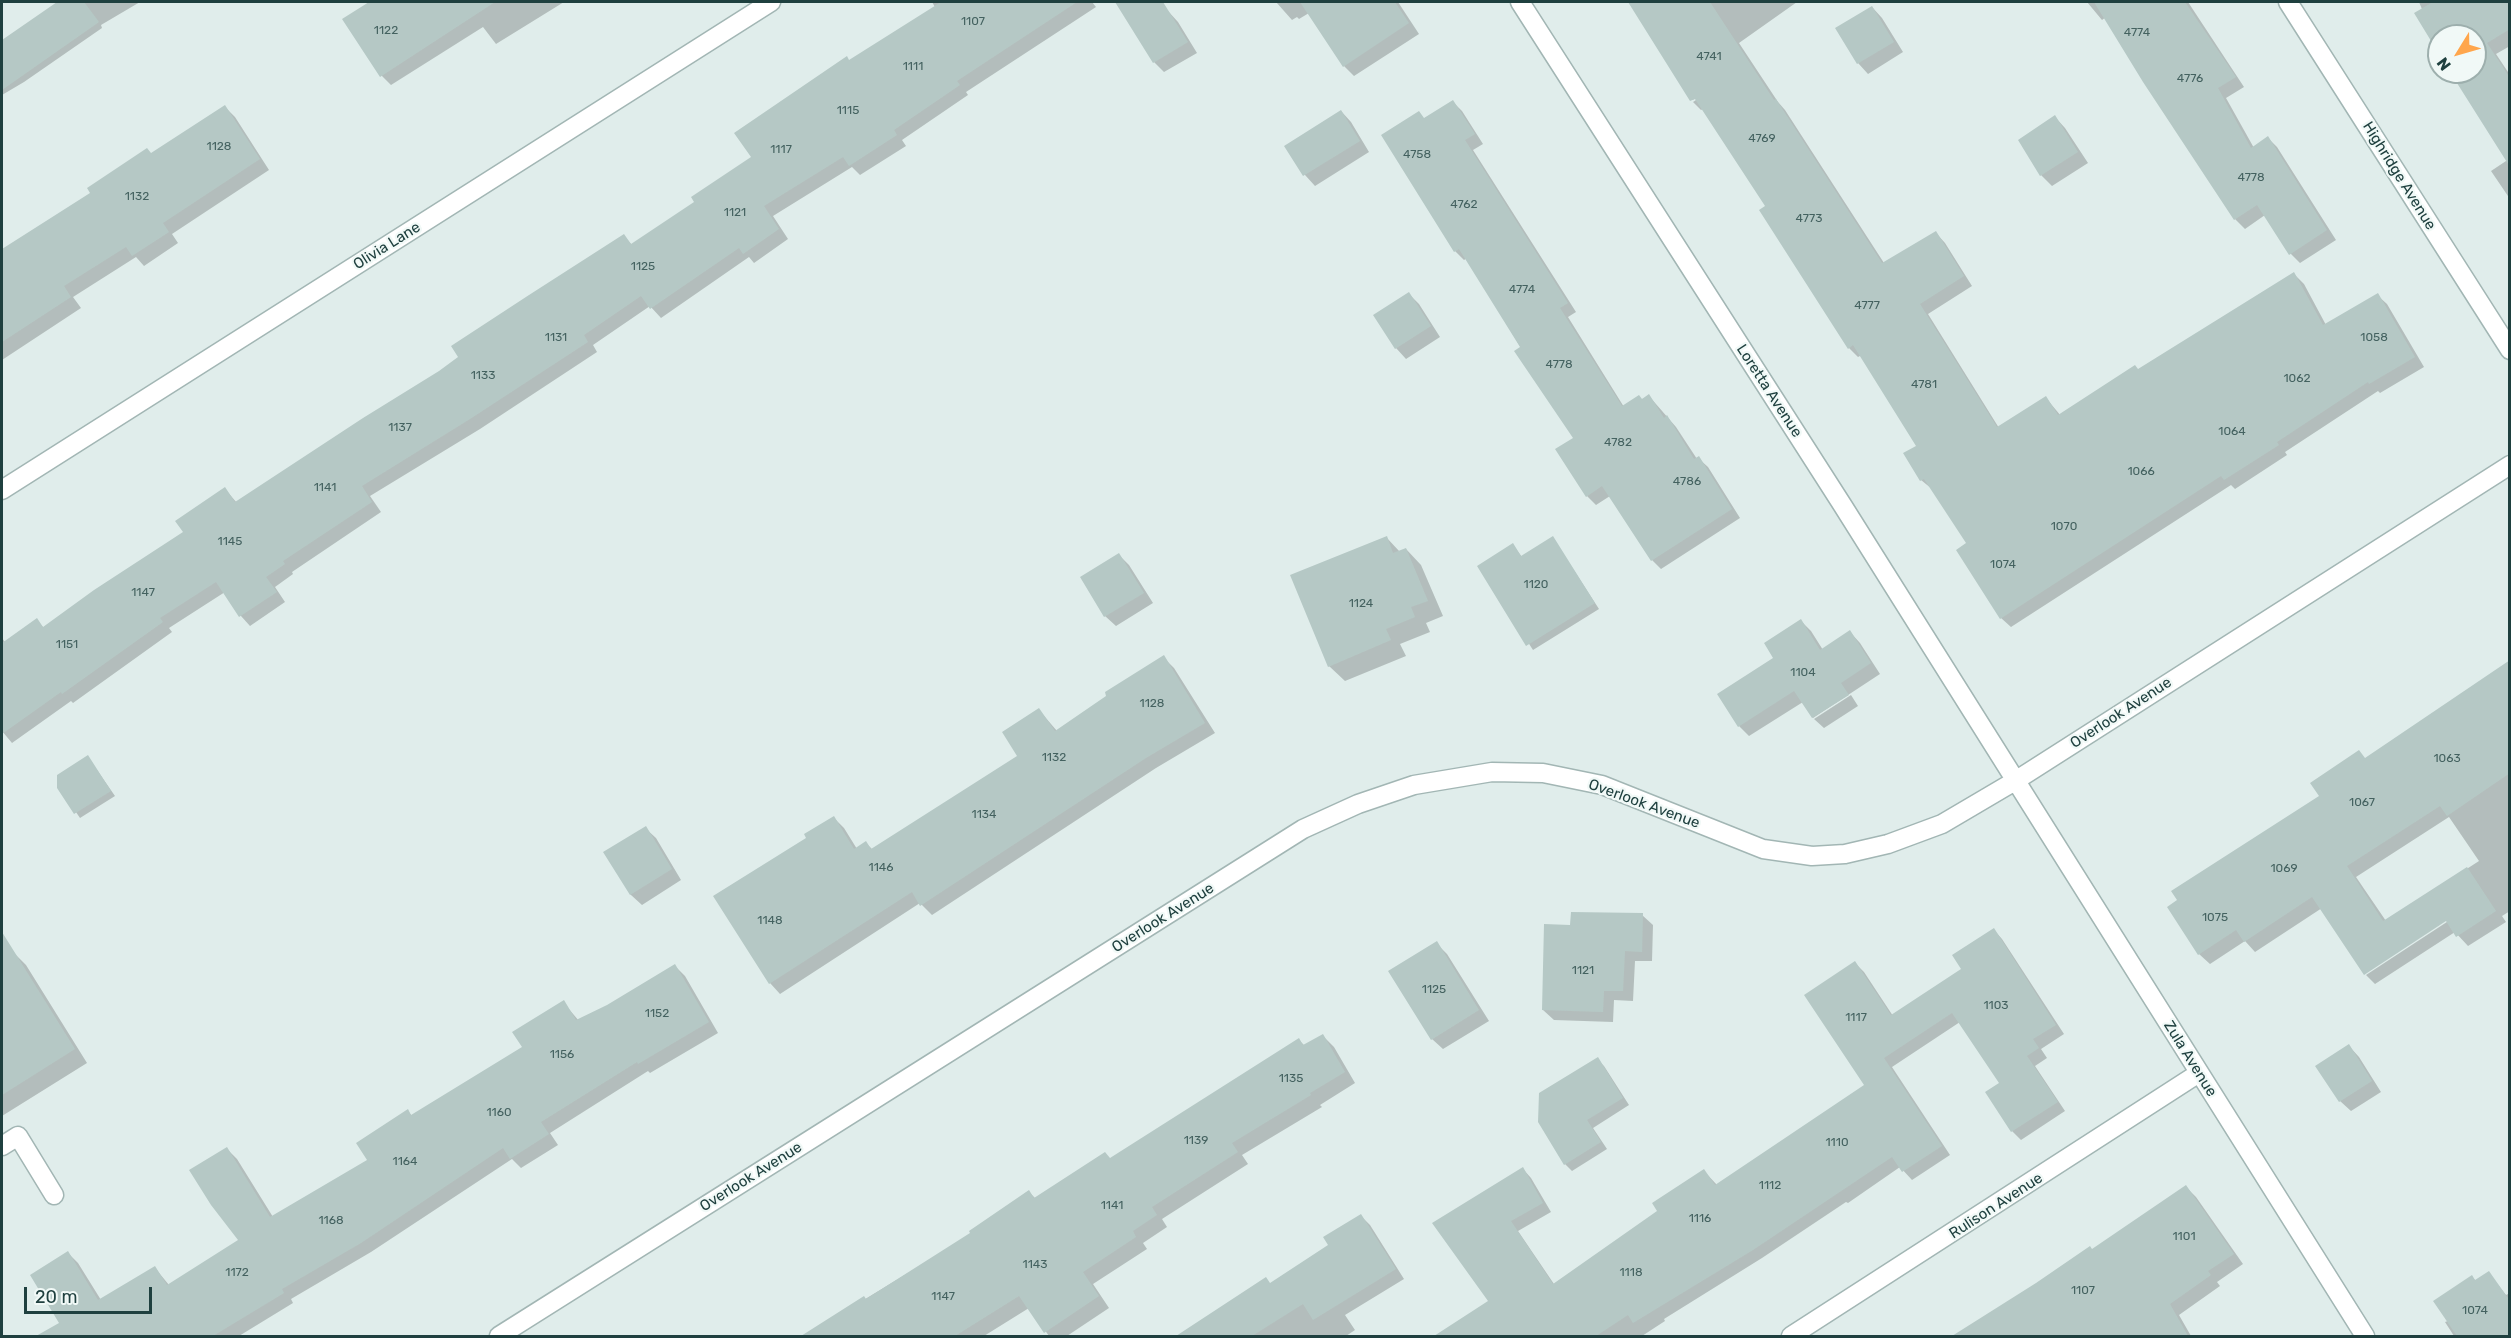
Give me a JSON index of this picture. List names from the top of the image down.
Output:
{
  "streets": {
    "street": [
      "Highridge Avenue",
      "Olivia Lane",
      "Loretta Avenue",
      "Overlook Avenue",
      "Zula Avenue",
      "Rulison Avenue"
    ]
  },
  "crossings": [
    ["Loretta Avenue", "Overlook Avenue"],
    ["Loretta Avenue", "Zula Avenue"],
    ["Overlook Avenue", "Zula Avenue"],
    ["Zula Avenue", "Rulison Avenue"]
  ],
  "house_numbers": [
    "1107",
    "1122",
    "4774",
    "4741",
    "1111",
    "4776",
    "1115",
    "4769",
    "1128",
    "1117",
    "4758",
    "4778",
    "1132",
    "4762",
    "1121",
    "4773",
    "1125",
    "4774",
    "4777",
    "1131",
    "1058",
    "4778",
    "1133",
    "1062",
    "4781",
    "1137",
    "1064",
    "4782",
    "1066",
    "4786",
    "1141",
    "1070",
    "1145",
    "1074",
    "1120",
    "1147",
    "1124",
    "1151",
    "1104",
    "1128",
    "1132",
    "1063",
    "1067",
    "1134",
    "1146",
    "1069",
    "1075",
    "1148",
    "1121",
    "1125",
    "1103",
    "1152",
    "1117",
    "1156",
    "1135",
    "1160",
    "1139",
    "1110",
    "1164",
    "1112",
    "1141",
    "1116",
    "1168",
    "1101",
    "1143",
    "1172",
    "1118",
    "1107",
    "1147",
    "1074"
  ],
  "scale_bar": "20 m",
  "north": "bottom left"
}
